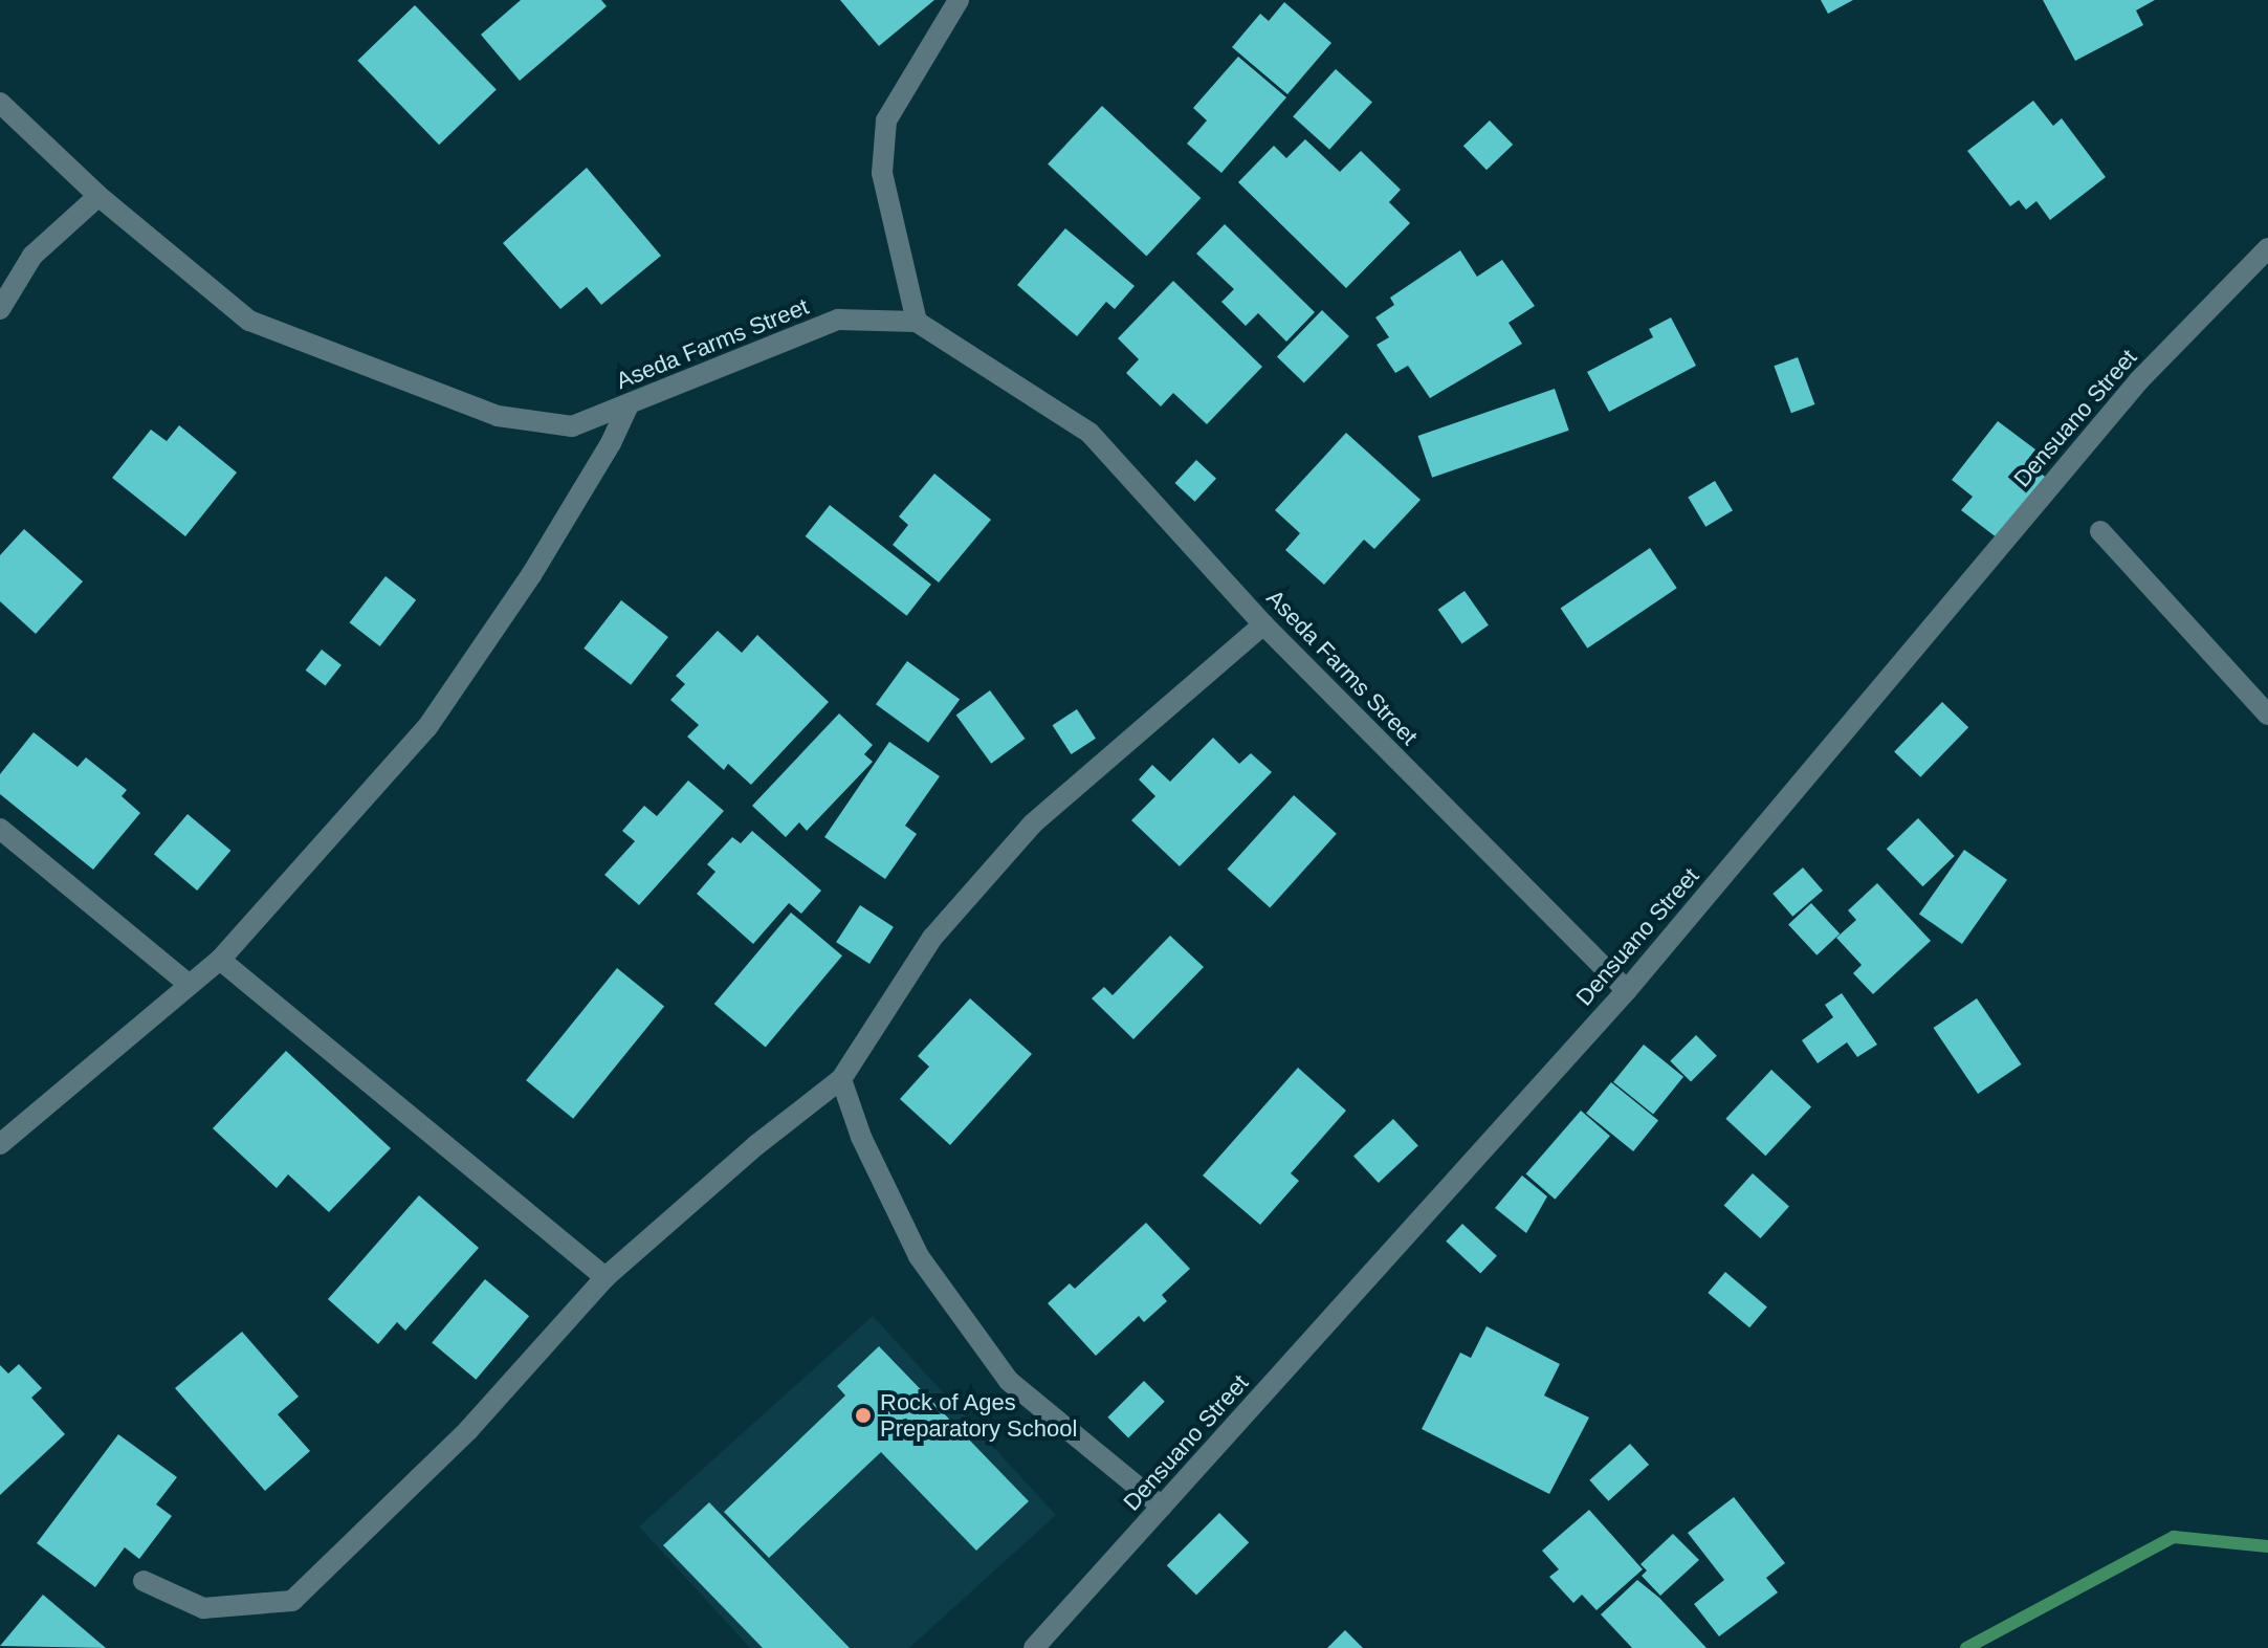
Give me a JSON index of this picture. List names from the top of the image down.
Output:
{
  "streets": {
    "street": ["Aseda Farms Street", "Densuano Street"]
  },
  "crossings": [
    ["Aseda Farms Street", "Densuano Street"]
  ],
  "places": ["Rock of Ages Preparatory School"]
}
